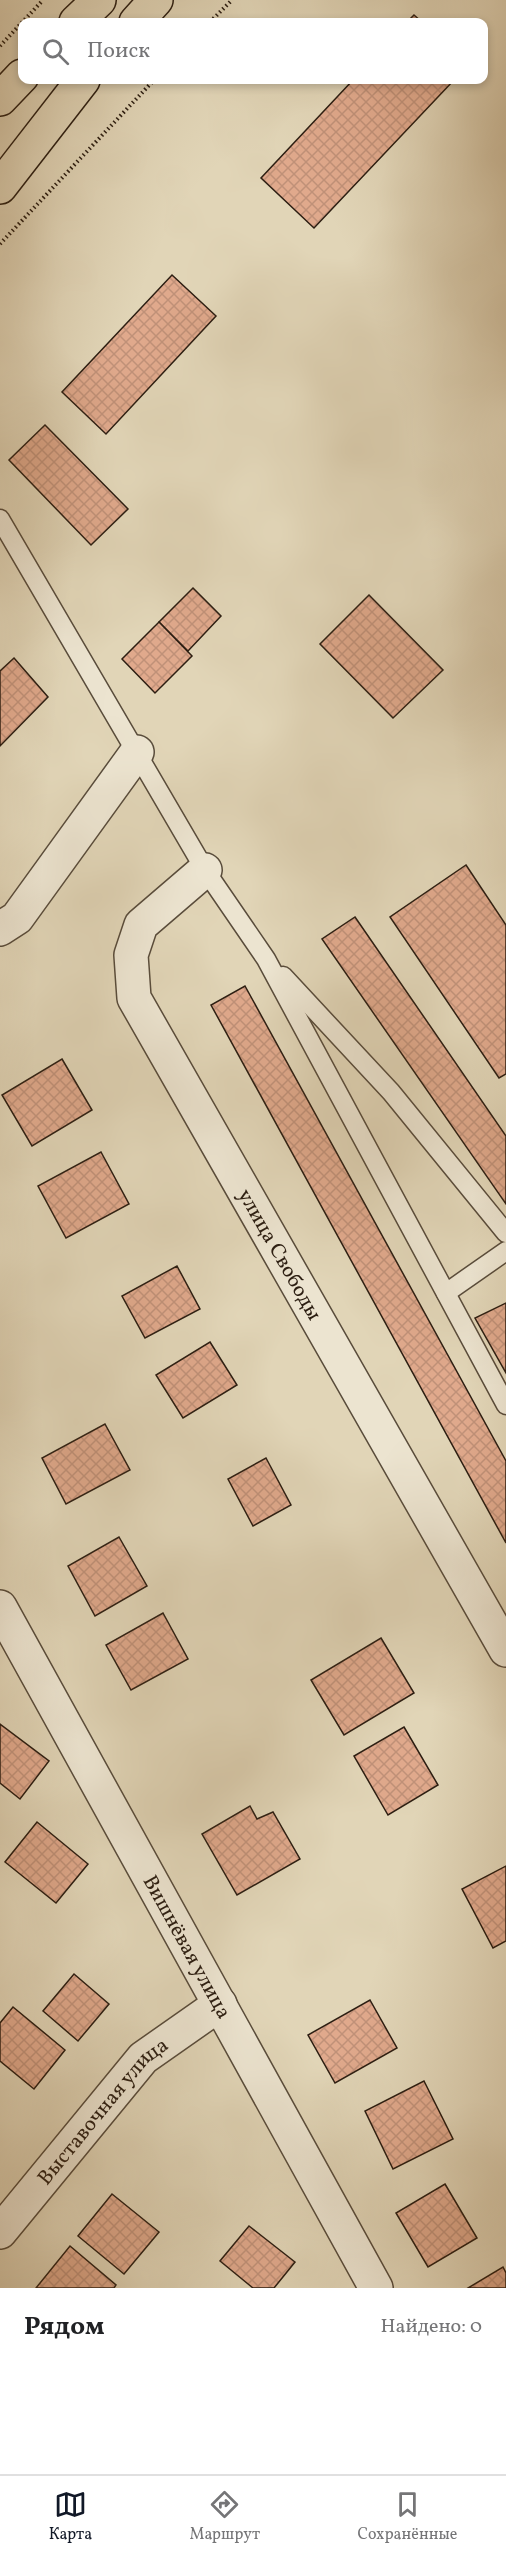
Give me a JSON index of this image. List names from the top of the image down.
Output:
{
  "streets": {
    "street": ["улица Свободы", "Вишнёвая улица", "Выставочная улица"]
  },
  "crossings": [
    ["Вишнёвая улица", "Выставочная улица"]
  ],
  "page": {
    "search": "Поиск",
    "heading": ["Рядом", "Найдено: 0"],
    "nav": ["Карта", "Маршрут", "Сохранённые"]
  }
}
